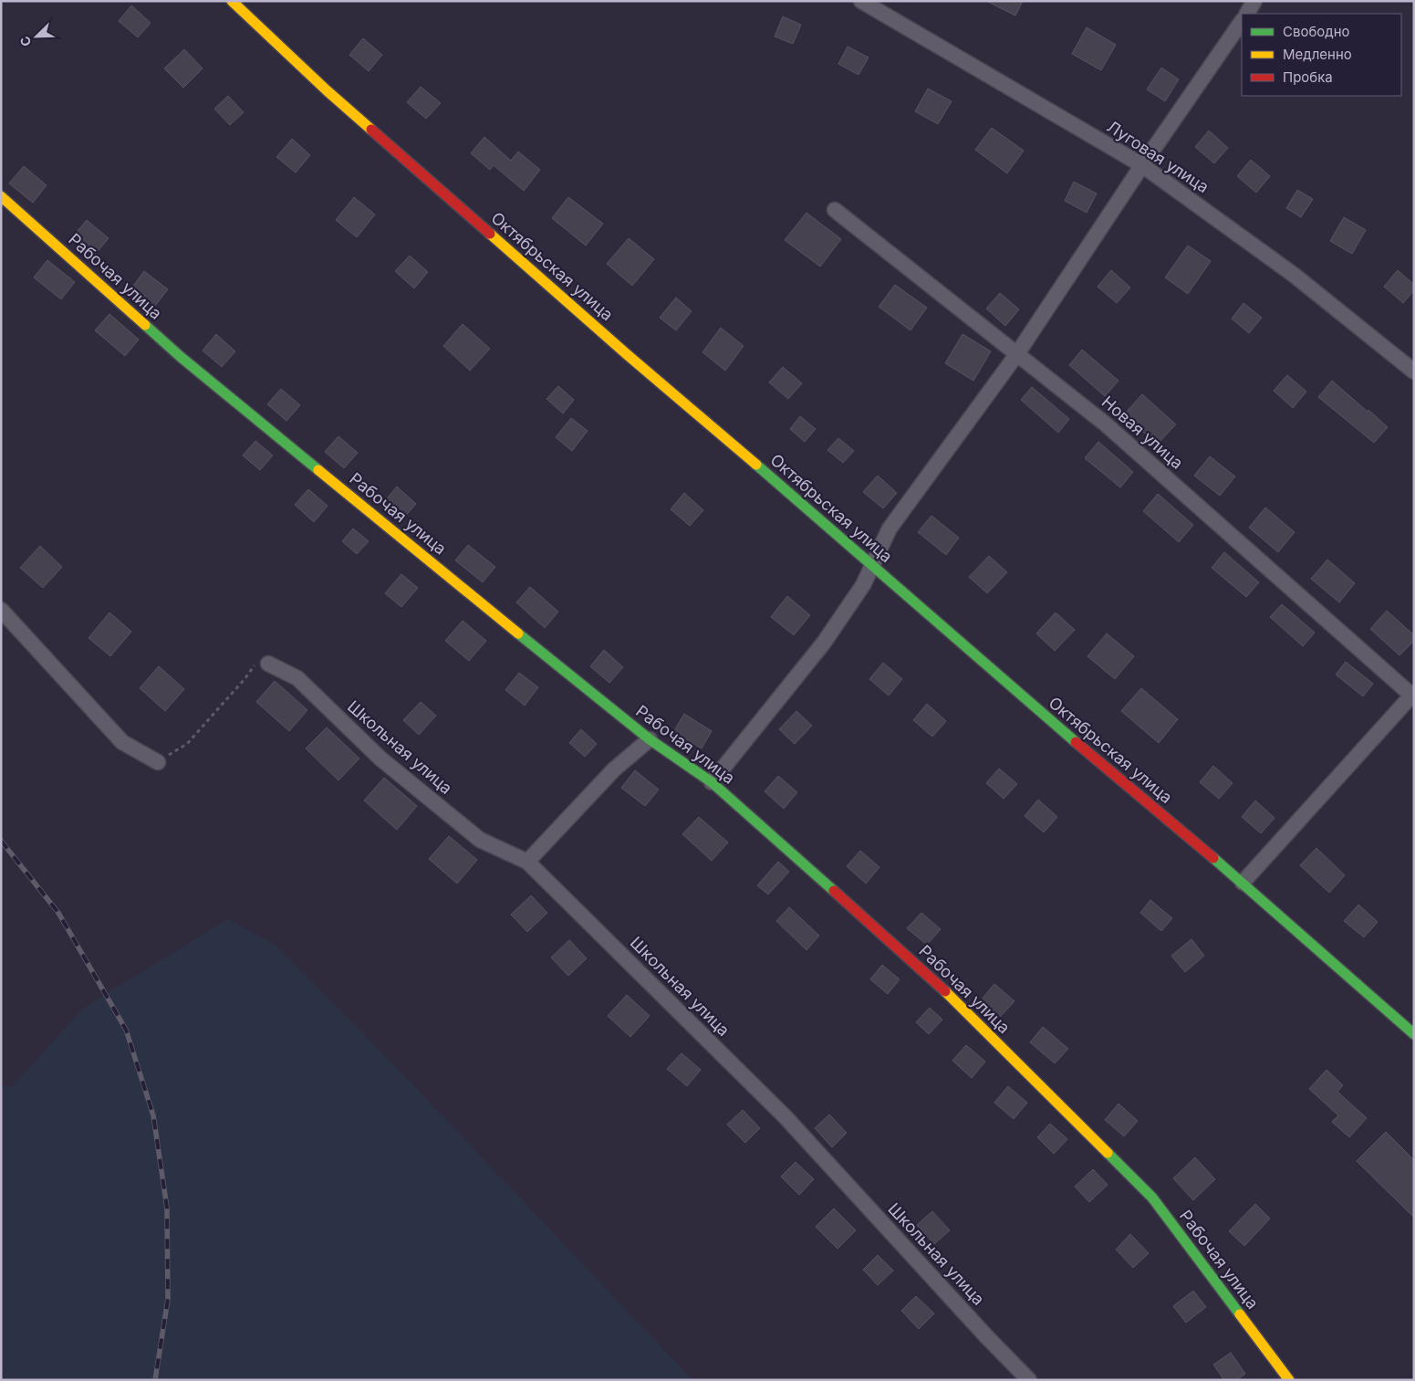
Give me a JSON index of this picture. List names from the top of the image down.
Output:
{
  "streets": {
    "street": [
      "Луговая улица",
      "Октябрьская улица",
      "Рабочая улица",
      "Новая улица",
      "Школьная улица"
    ]
  },
  "legend": ["Свободно", "Медленно", "Пробка"],
  "north": "bottom left"
}
